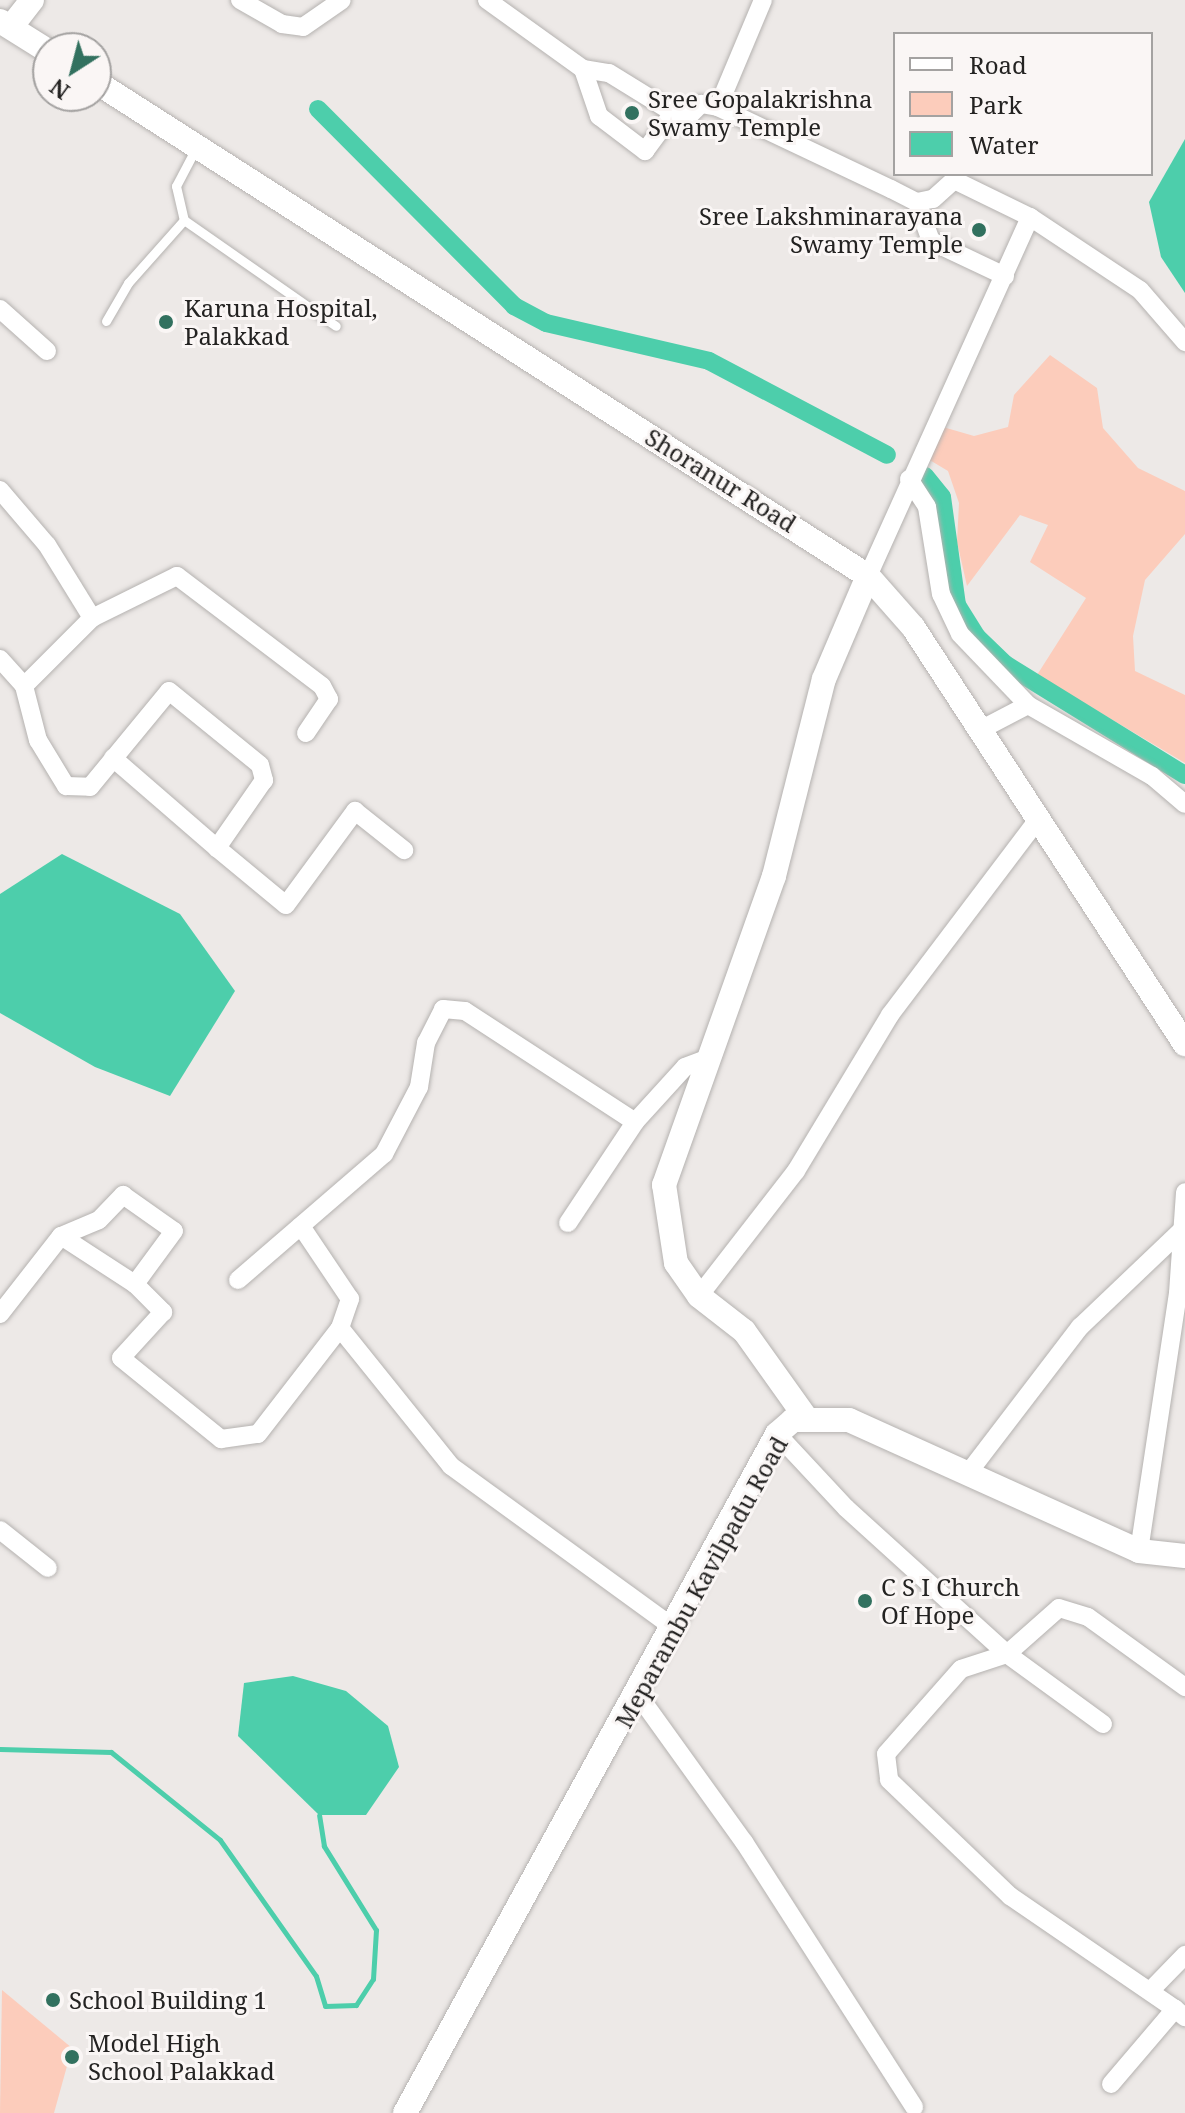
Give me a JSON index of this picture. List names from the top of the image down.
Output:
{
  "streets": {
    "main road": ["Shoranur Road", "Meparambu Kavilpadu Road"]
  },
  "places": [
    "Sree Gopalakrishna Swamy Temple",
    "Sree Lakshminarayana Swamy Temple",
    "Karuna Hospital, Palakkad",
    "C S I Church Of Hope",
    "School Building 1",
    "Model High School Palakkad"
  ],
  "legend": ["Road", "Park", "Water"],
  "north": "bottom left"
}
